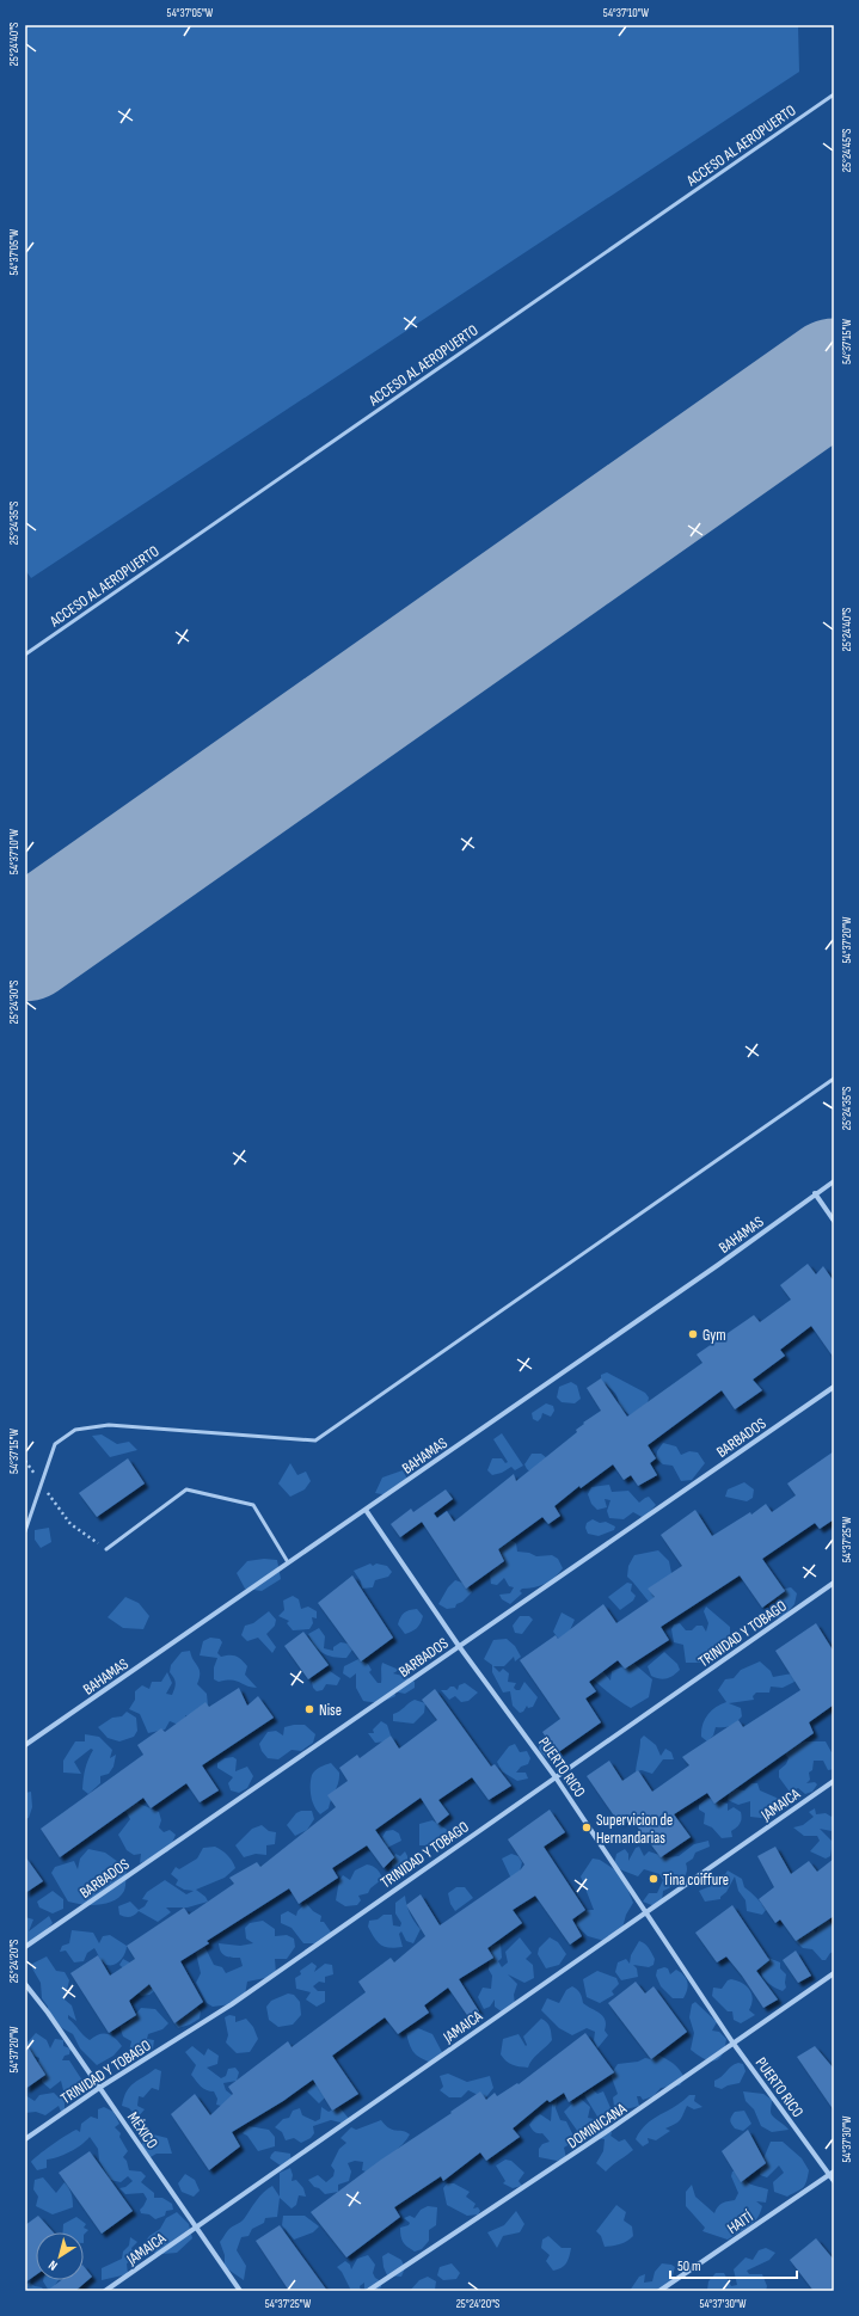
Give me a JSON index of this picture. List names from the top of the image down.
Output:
{
  "streets": {
    "street": [
      "BAHAMAS",
      "BARBADOS",
      "TRINIDAD Y TOBAGO",
      "PUERTO RICO",
      "JAMAICA",
      "DOMINICANA",
      "MÉXICO",
      "HAITÍ"
    ],
    "lane": ["ACCESO AL AEROPUERTO"]
  },
  "crossings": [
    ["BAHAMAS", "PUERTO RICO"],
    ["BARBADOS", "PUERTO RICO"],
    ["TRINIDAD Y TOBAGO", "PUERTO RICO"],
    ["TRINIDAD Y TOBAGO", "MÉXICO"],
    ["PUERTO RICO", "JAMAICA"],
    ["PUERTO RICO", "DOMINICANA"],
    ["PUERTO RICO", "HAITÍ"],
    ["JAMAICA", "MÉXICO"]
  ],
  "places": [
    "Gym",
    "Nise",
    "Supervicion de Hernandarias",
    "Tina coiffure"
  ],
  "scale_bar": "50 m",
  "north": "bottom left",
  "coordinates": [
    "54°37'05\"W",
    "54°37'10\"W",
    "25°24'40\"S",
    "25°24'45\"S",
    "54°37'15\"W",
    "25°24'35\"S",
    "54°37'20\"W",
    "25°24'30\"S",
    "54°37'25\"W",
    "25°24'20\"S",
    "54°37'30\"W"
  ]
}
